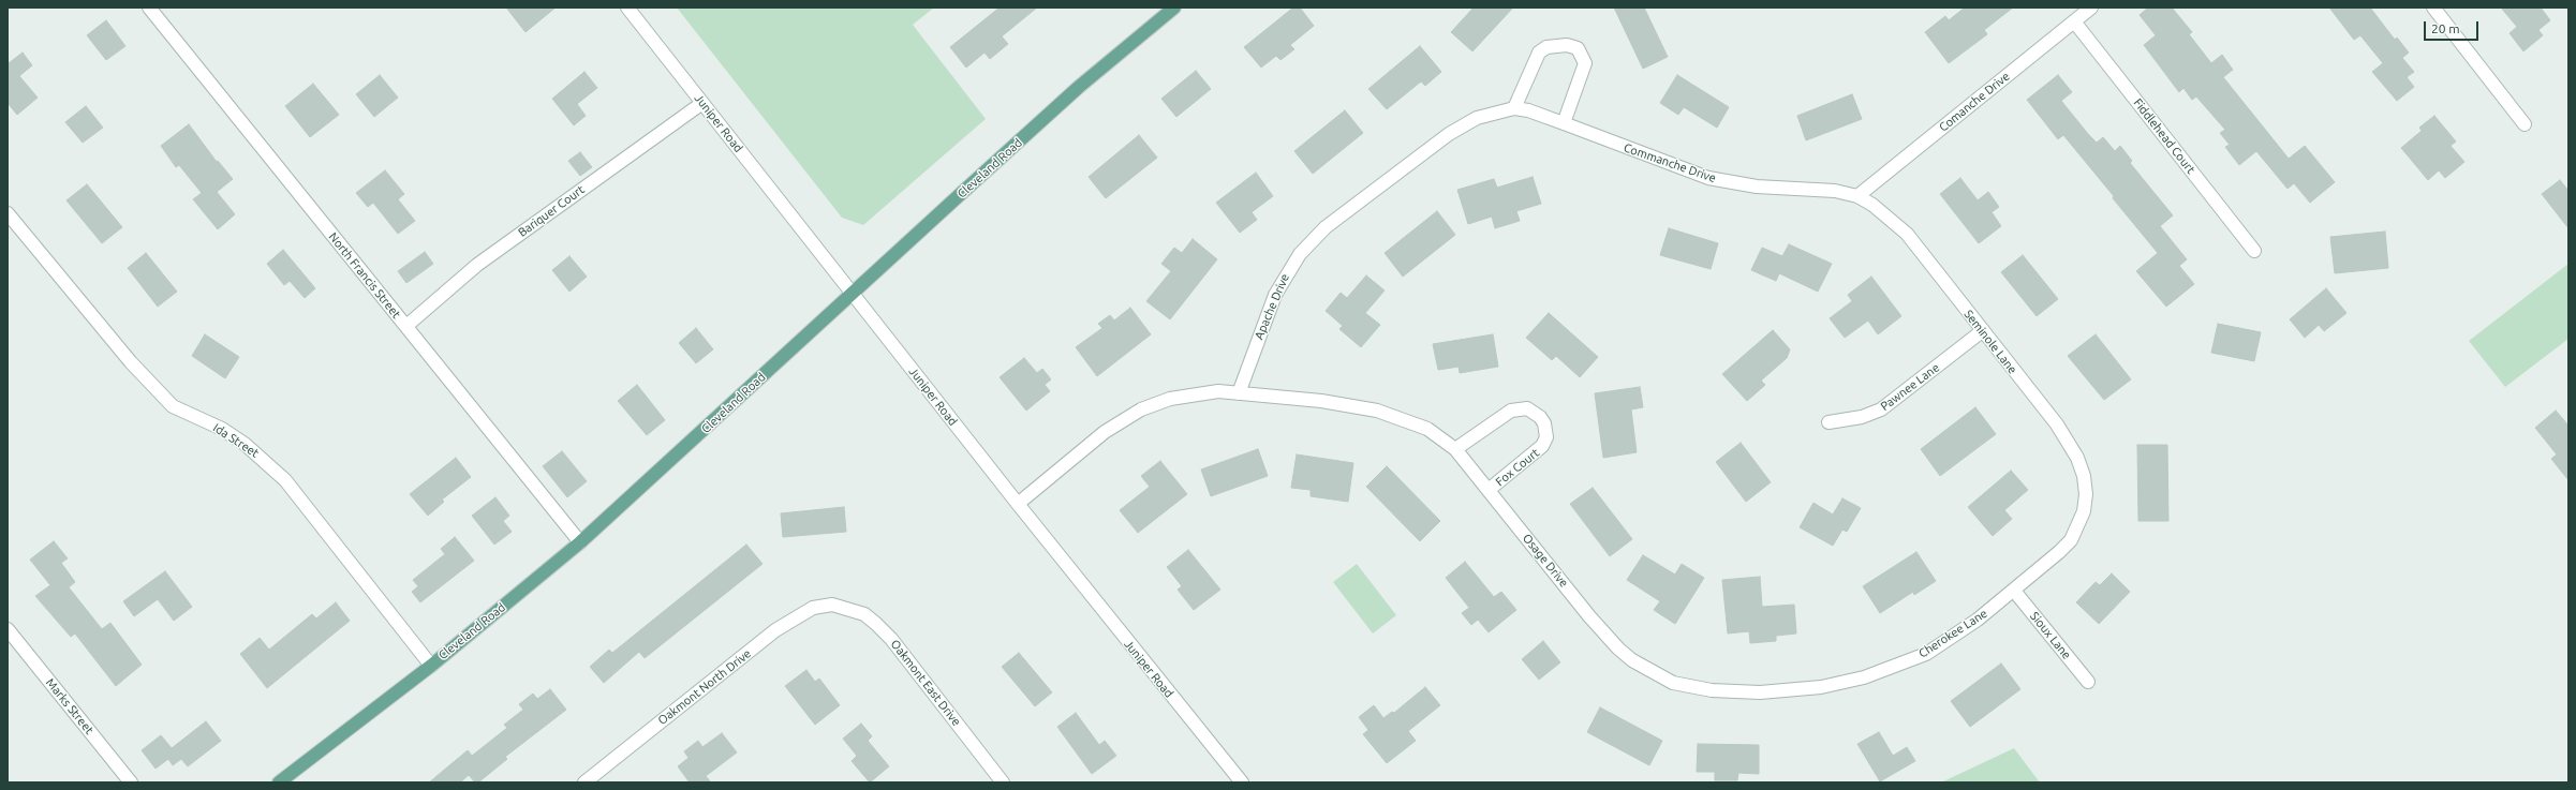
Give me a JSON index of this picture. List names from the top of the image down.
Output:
{
  "streets": {
    "main road": ["Cleveland Road"],
    "street": [
      "Comanche Drive",
      "Juniper Road",
      "Fiddlehead Court",
      "Commanche Drive",
      "Bariquer Court",
      "North Francis Street",
      "Apache Drive",
      "Seminole Lane",
      "Pawnee Lane",
      "Ida Street",
      "Fox Court",
      "Osage Drive",
      "Cherokee Lane",
      "Sioux Lane",
      "Oakmont East Drive",
      "Oakmont North Drive",
      "Marks Street"
    ]
  },
  "crossings": [
    ["Comanche Drive", "Fiddlehead Court"],
    ["Comanche Drive", "Commanche Drive"],
    ["Comanche Drive", "Seminole Lane"],
    ["Juniper Road", "Cleveland Road"],
    ["Juniper Road", "Bariquer Court"],
    ["Commanche Drive", "Apache Drive"],
    ["Commanche Drive", "Seminole Lane"],
    ["Cleveland Road", "North Francis Street"],
    ["Cleveland Road", "Ida Street"],
    ["Bariquer Court", "North Francis Street"],
    ["Apache Drive", "Osage Drive"],
    ["Seminole Lane", "Pawnee Lane"],
    ["Seminole Lane", "Cherokee Lane"],
    ["Seminole Lane", "Sioux Lane"],
    ["Fox Court", "Osage Drive"],
    ["Osage Drive", "Cherokee Lane"],
    ["Cherokee Lane", "Sioux Lane"],
    ["Oakmont East Drive", "Oakmont North Drive"]
  ],
  "scale_bar": "20 m"
}
